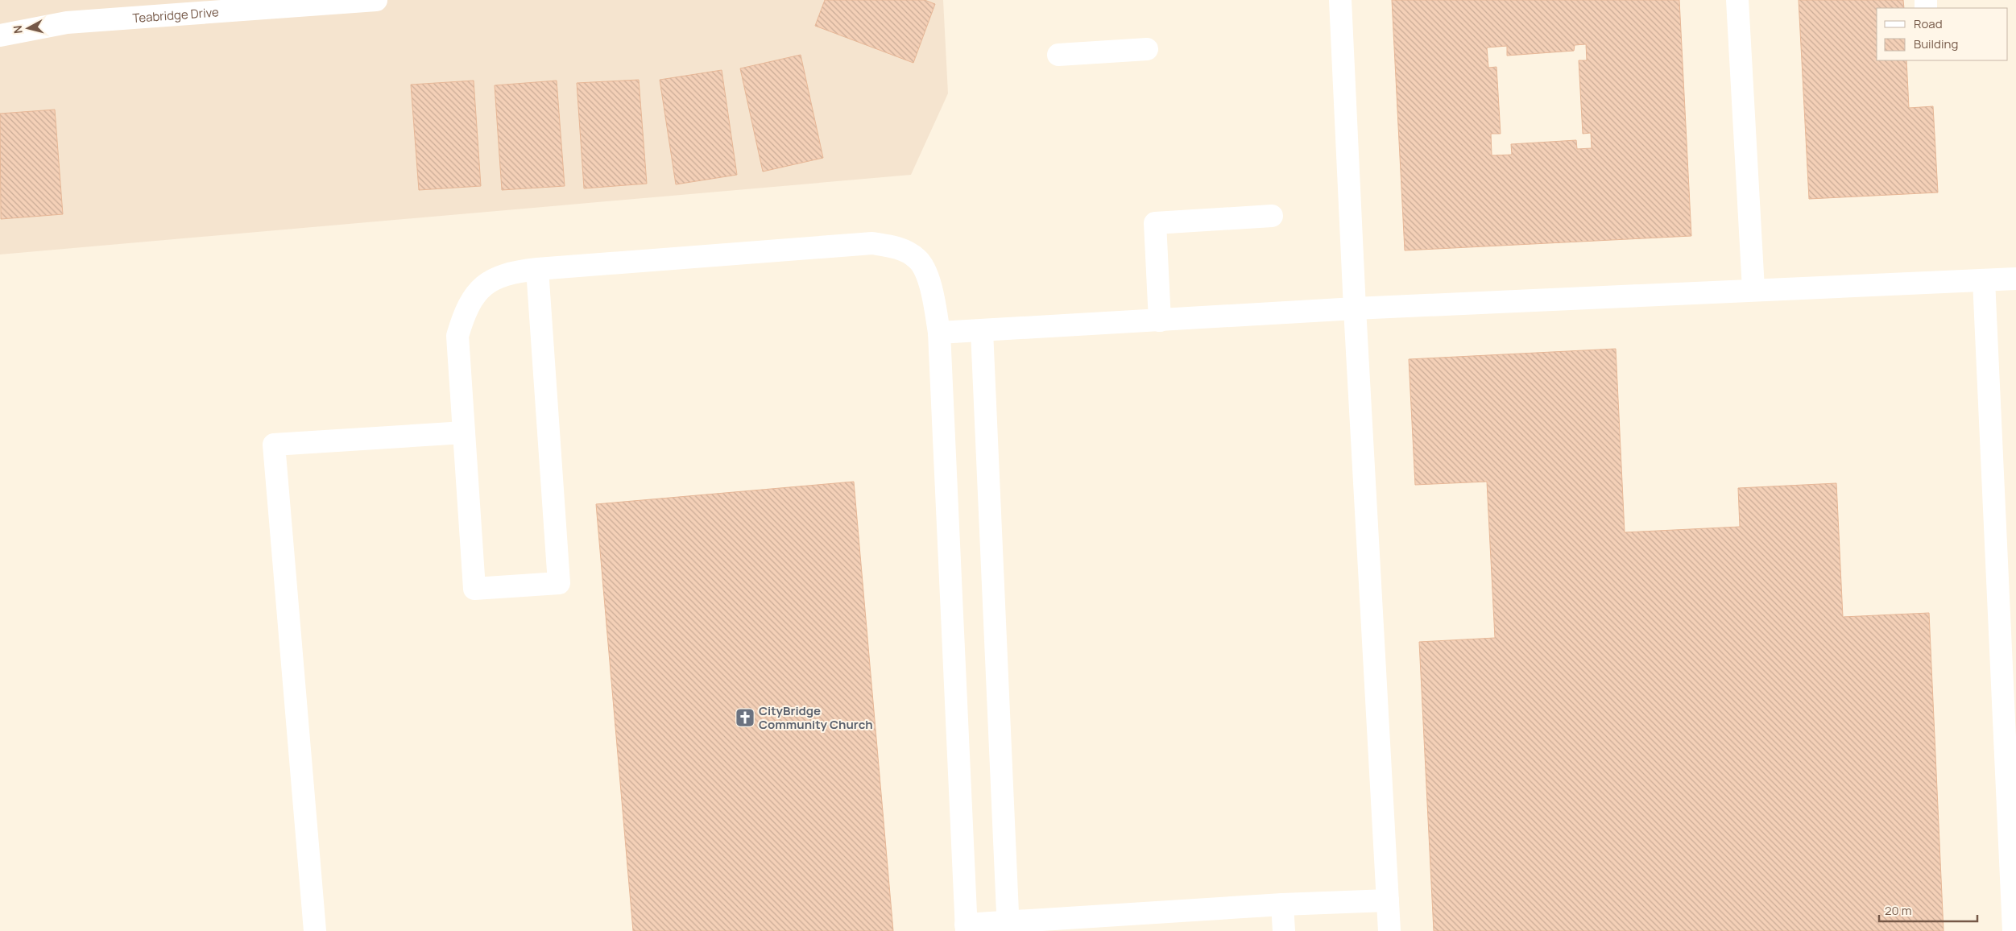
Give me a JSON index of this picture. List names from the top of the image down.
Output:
{
  "streets": {
    "street": ["Teabridge Drive"]
  },
  "places": {
    "church": ["CityBridge Community Church"]
  },
  "legend": ["Road", "Building"],
  "scale_bar": "20 m",
  "north": "left"
}
